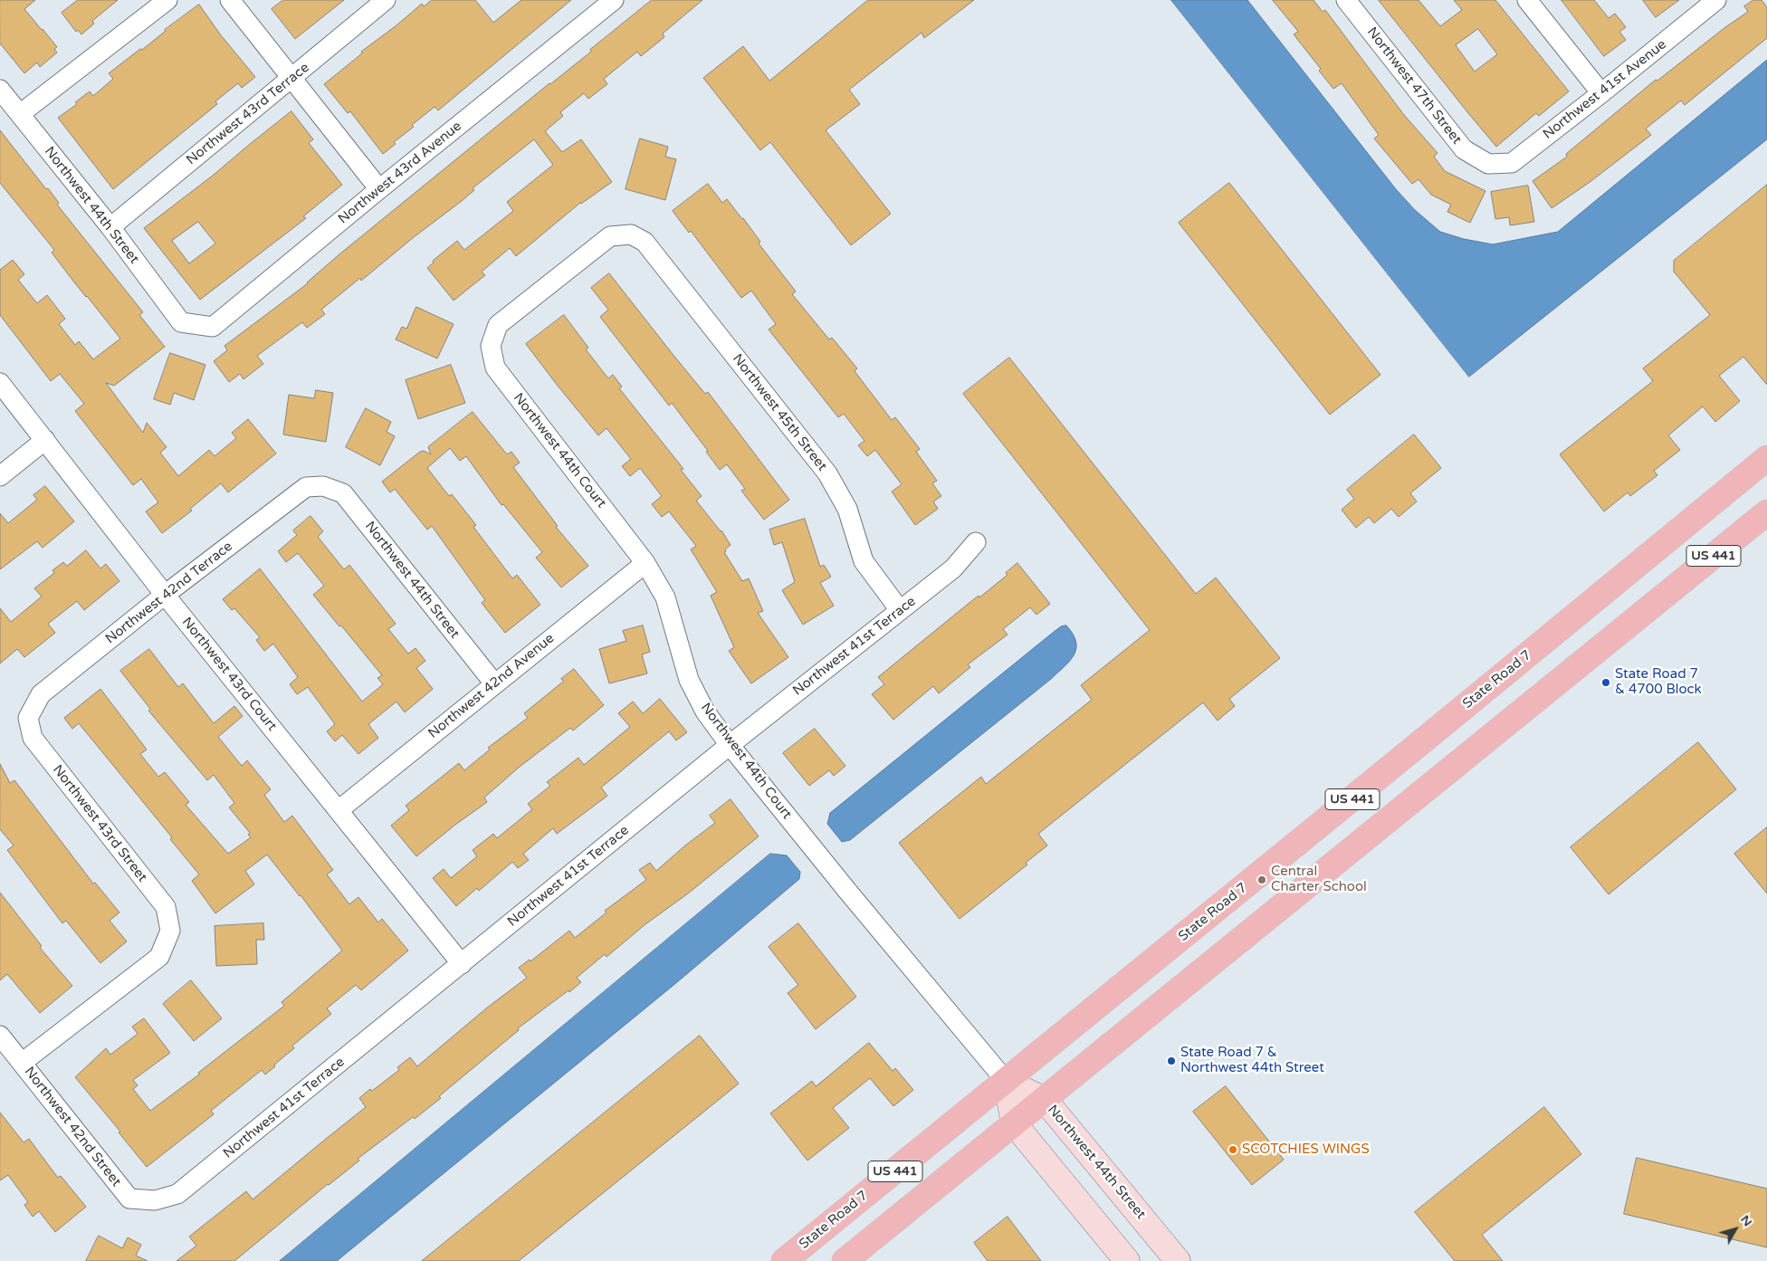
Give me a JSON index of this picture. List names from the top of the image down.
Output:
{
  "streets": {
    "main road": ["US 441", "State Road 7"],
    "street": [
      "Northwest 47th Street",
      "Northwest 41st Avenue",
      "Northwest 43rd Terrace",
      "Northwest 43rd Avenue",
      "Northwest 44th Street",
      "Northwest 45th Street",
      "Northwest 44th Court",
      "Northwest 42nd Terrace",
      "Northwest 41st Terrace",
      "Northwest 43rd Court",
      "Northwest 42nd Avenue",
      "Northwest 43rd Street",
      "Northwest 42nd Street"
    ]
  },
  "crossings": [
    ["Northwest 47th Street", "Northwest 41st Avenue"],
    ["Northwest 43rd Terrace", "Northwest 44th Street"],
    ["Northwest 43rd Avenue", "Northwest 44th Street"],
    ["Northwest 44th Street", "Northwest 44th Court"],
    ["Northwest 44th Street", "US 441"],
    ["Northwest 44th Street", "Northwest 42nd Terrace"],
    ["Northwest 44th Street", "State Road 7"],
    ["Northwest 44th Street", "Northwest 42nd Avenue"],
    ["Northwest 45th Street", "Northwest 44th Court"],
    ["Northwest 45th Street", "Northwest 41st Terrace"],
    ["Northwest 44th Court", "Northwest 41st Terrace"],
    ["Northwest 44th Court", "State Road 7"],
    ["Northwest 44th Court", "Northwest 42nd Avenue"],
    ["Northwest 42nd Terrace", "Northwest 43rd Court"],
    ["Northwest 42nd Terrace", "Northwest 43rd Street"],
    ["Northwest 41st Terrace", "Northwest 43rd Court"],
    ["Northwest 41st Terrace", "Northwest 42nd Street"],
    ["Northwest 43rd Court", "Northwest 42nd Avenue"],
    ["Northwest 43rd Street", "Northwest 42nd Street"]
  ],
  "places": [
    "State Road 7 & 4700 Block",
    "Central Charter School",
    "State Road 7 & Northwest 44th Street",
    "SCOTCHIES WINGS"
  ],
  "north": "top right"
}
